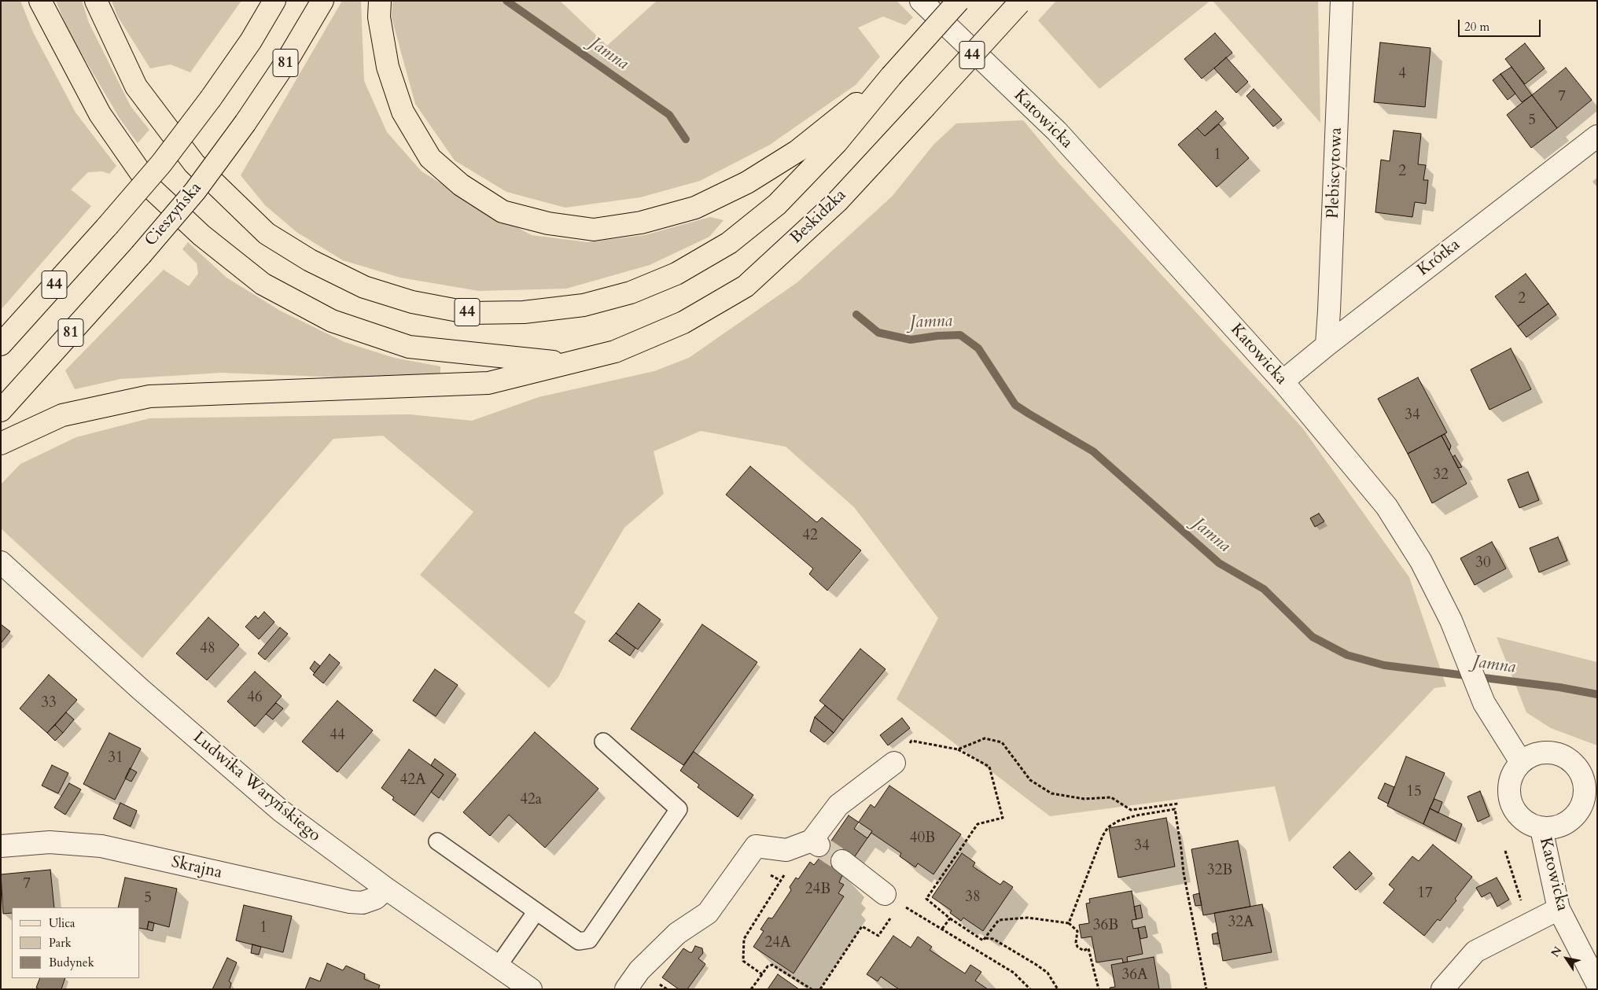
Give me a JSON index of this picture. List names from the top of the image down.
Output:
{
  "streets": {
    "main road": [
      "44",
      "81",
      "Cieszyńska",
      "Beskidzka"
    ],
    "street": [
      "Katowicka",
      "Plebiscytowa",
      "Krótka",
      "Ludwika Waryńskiego",
      "Skrajna"
    ]
  },
  "crossings": [
    ["44", "81"],
    ["44", "Beskidzka"],
    ["Katowicka", "Krótka"],
    ["Plebiscytowa", "Krótka"],
    ["Ludwika Waryńskiego", "Skrajna"]
  ],
  "water": ["Jamna"],
  "house_numbers": [
    "4",
    "7",
    "5",
    "1",
    "2",
    "2",
    "34",
    "32",
    "42",
    "30",
    "48",
    "46",
    "33",
    "44",
    "31",
    "42A",
    "15",
    "42a",
    "40B",
    "34",
    "32B",
    "7",
    "24B",
    "17",
    "38",
    "5",
    "32A",
    "36B",
    "1",
    "24A",
    "36A"
  ],
  "legend": ["Ulica", "Park", "Budynek"],
  "scale_bar": "20 m",
  "north": "top left"
}
